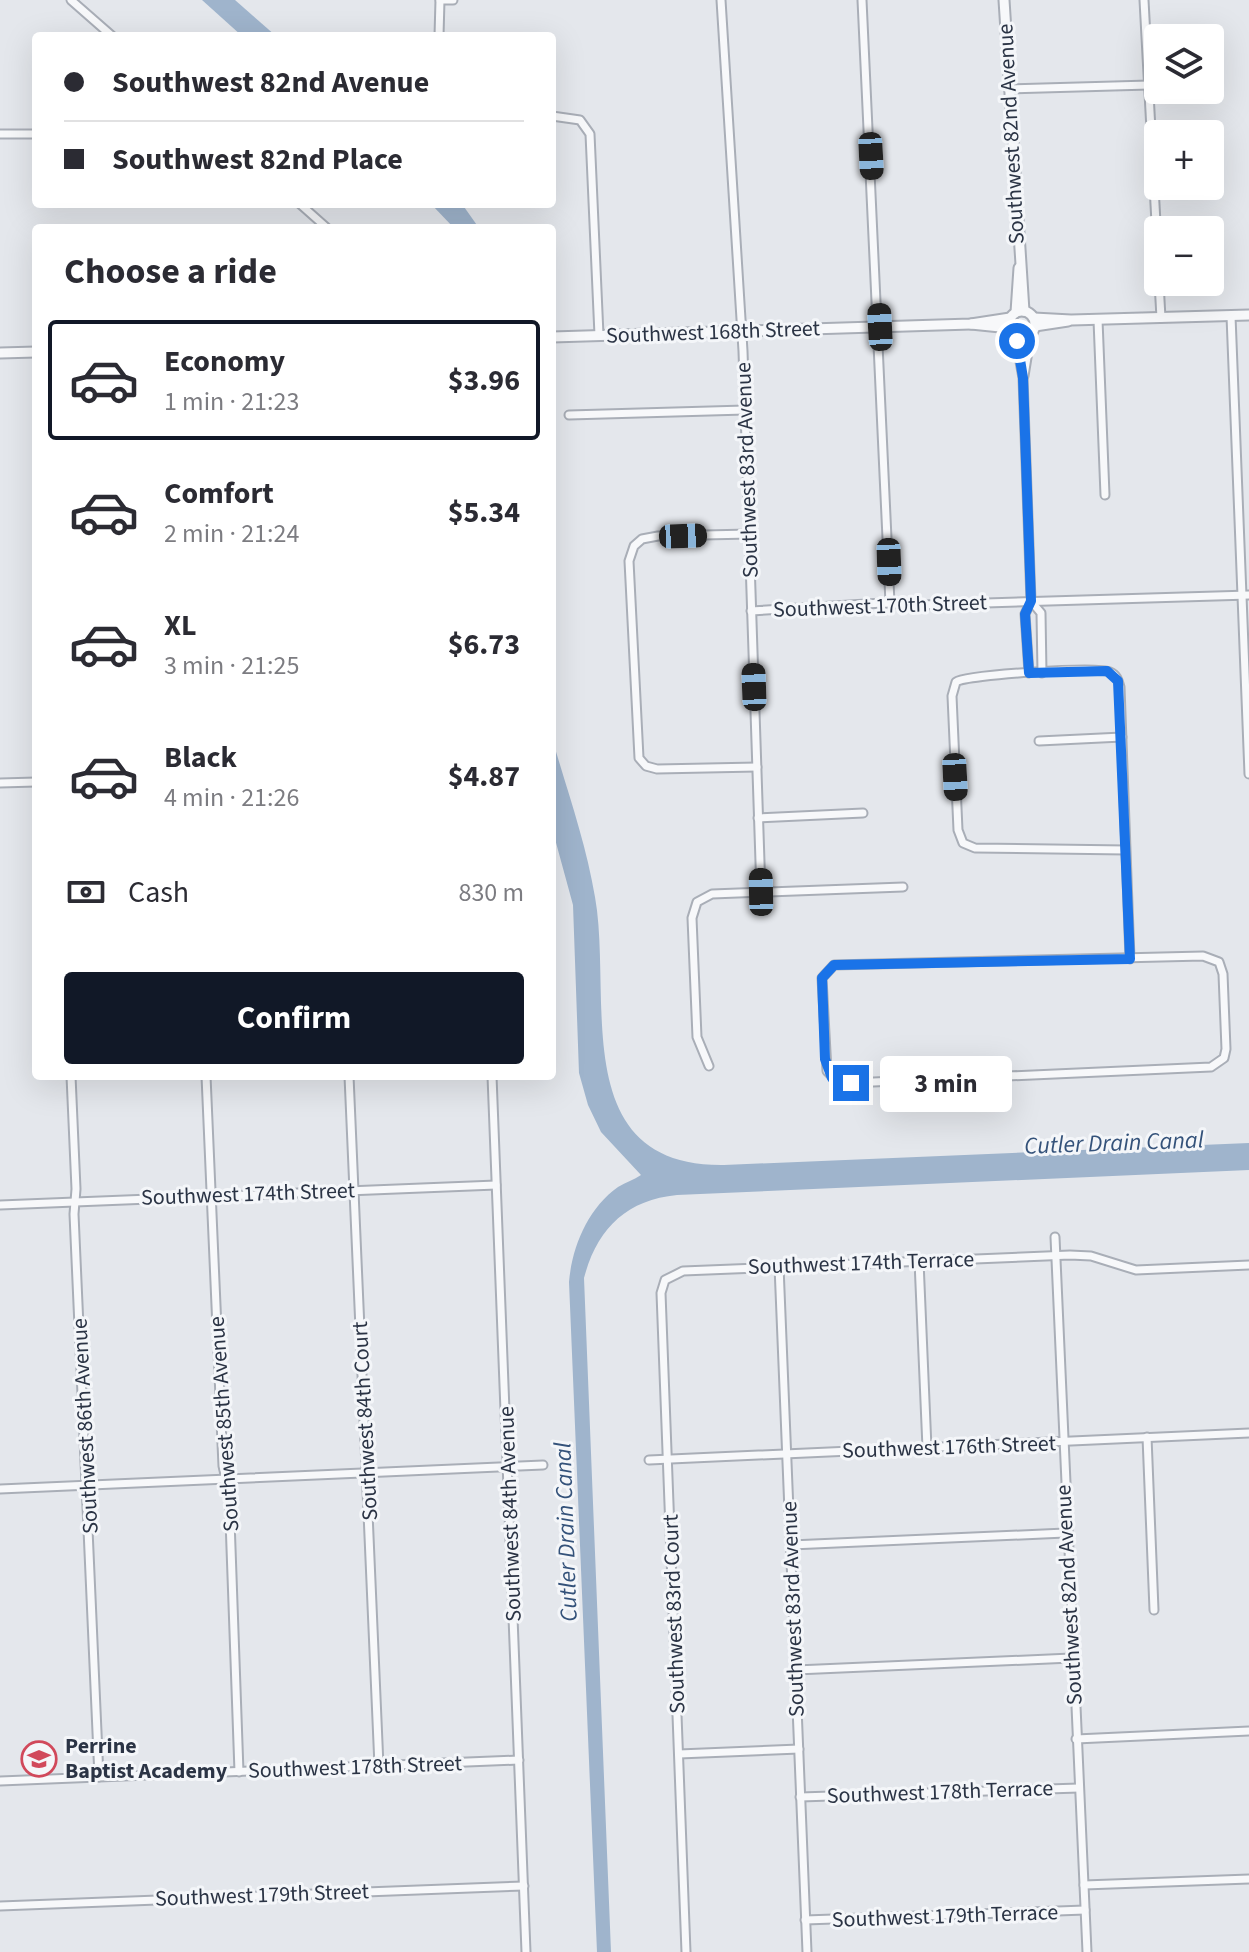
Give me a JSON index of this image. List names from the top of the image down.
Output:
{
  "streets": {
    "street": [
      "Southwest 82nd Avenue",
      "Southwest 168th Street",
      "Southwest 83rd Avenue",
      "Southwest 170th Street",
      "Southwest 174th Street",
      "Southwest 174th Terrace",
      "Southwest 84th Court",
      "Southwest 85th Avenue",
      "Southwest 86th Avenue",
      "Southwest 176th Street",
      "Southwest 84th Avenue",
      "Southwest 83rd Court",
      "Southwest 178th Street",
      "Southwest 178th Terrace",
      "Southwest 179th Street",
      "Southwest 179th Terrace"
    ]
  },
  "crossings": [
    ["Southwest 82nd Avenue", "Southwest 168th Street"],
    ["Southwest 82nd Avenue", "Southwest 170th Street"],
    ["Southwest 82nd Avenue", "Southwest 174th Terrace"],
    ["Southwest 82nd Avenue", "Southwest 176th Street"],
    ["Southwest 82nd Avenue", "Southwest 178th Terrace"],
    ["Southwest 82nd Avenue", "Southwest 179th Terrace"],
    ["Southwest 168th Street", "Southwest 83rd Avenue"],
    ["Southwest 83rd Avenue", "Southwest 170th Street"],
    ["Southwest 83rd Avenue", "Southwest 174th Terrace"],
    ["Southwest 83rd Avenue", "Southwest 176th Street"],
    ["Southwest 83rd Avenue", "Southwest 178th Terrace"],
    ["Southwest 83rd Avenue", "Southwest 179th Terrace"],
    ["Southwest 174th Street", "Southwest 84th Court"],
    ["Southwest 174th Street", "Southwest 85th Avenue"],
    ["Southwest 174th Street", "Southwest 86th Avenue"],
    ["Southwest 174th Street", "Southwest 84th Avenue"],
    ["Southwest 174th Terrace", "Southwest 83rd Court"],
    ["Southwest 84th Court", "Southwest 178th Street"],
    ["Southwest 85th Avenue", "Southwest 178th Street"],
    ["Southwest 86th Avenue", "Southwest 178th Street"],
    ["Southwest 176th Street", "Southwest 83rd Court"],
    ["Southwest 84th Avenue", "Southwest 178th Street"],
    ["Southwest 84th Avenue", "Southwest 179th Street"]
  ],
  "water": ["Cutler Drain Canal"],
  "places": {
    "school or university": ["Perrine Baptist Academy"]
  },
  "page": {
    "map_buttons": ["+", "−"],
    "banner": ["Southwest 82nd Avenue", "Southwest 82nd Place"],
    "heading": "Choose a ride",
    "list": [
      {
        "name": "Economy",
        "note": "1 min · 21:23",
        "value": "$3.96"
      },
      {
        "name": "Comfort",
        "note": "2 min · 21:24",
        "value": "$5.34"
      },
      {
        "name": "XL",
        "note": "3 min · 21:25",
        "value": "$6.73"
      },
      {
        "name": "Black",
        "note": "4 min · 21:26",
        "value": "$4.87"
      }
    ],
    "pay": ["Cash", "830 m"],
    "buttons": "Confirm",
    "bubble": "3 min"
  }
}
